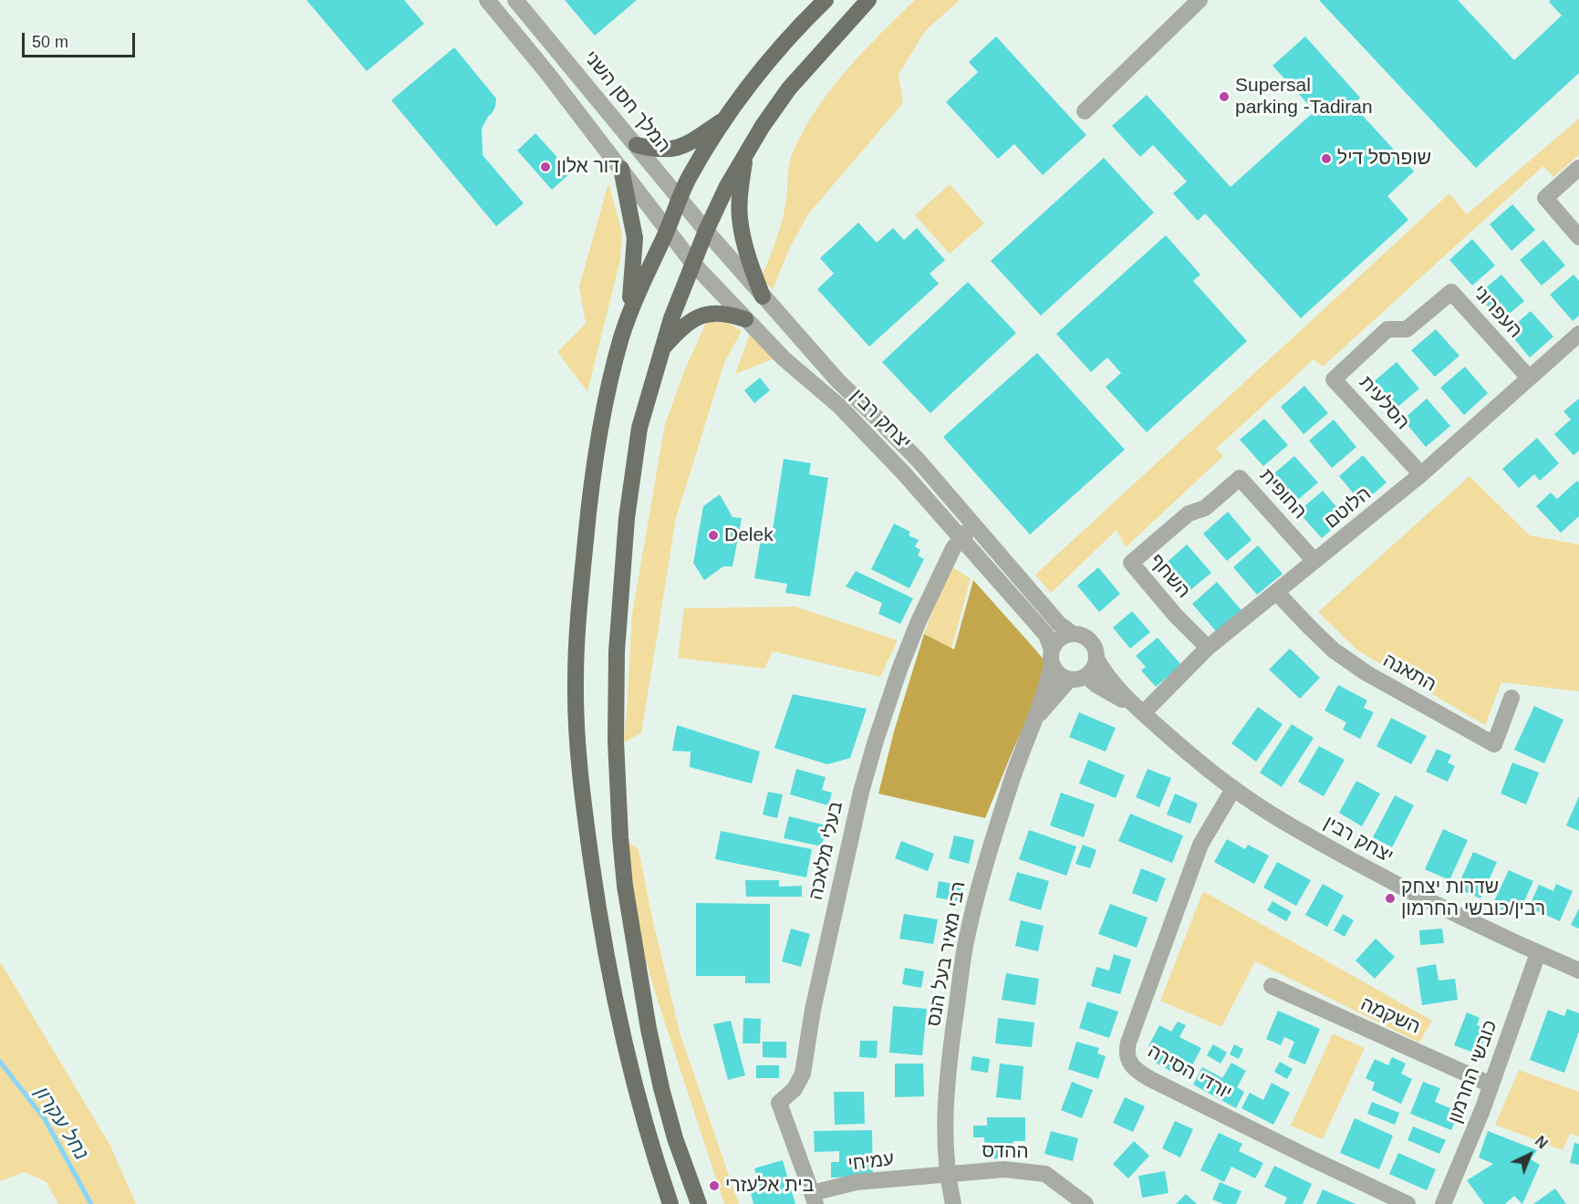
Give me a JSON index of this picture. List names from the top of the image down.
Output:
{
  "streets": {
    "street": [
      "המלך חסן השני",
      "העפרוני",
      "הסלעית",
      "יצחק רבין",
      "החופית",
      "הלוטם",
      "השחף",
      "התאנה",
      "בעלי מלאכה",
      "רבי מאיר בעל הנס",
      "השקמה",
      "כובשי החרמון",
      "יורדי הסירה",
      "ההדס",
      "עמיחי"
    ]
  },
  "crossings": [
    ["המלך חסן השני", "יצחק רבין"],
    ["העפרוני", "הסלעית"],
    ["העפרוני", "הלוטם"],
    ["הסלעית", "הלוטם"],
    ["יצחק רבין", "הלוטם"],
    ["יצחק רבין", "בעלי מלאכה"],
    ["יצחק רבין", "רבי מאיר בעל הנס"],
    ["יצחק רבין", "כובשי החרמון"],
    ["יצחק רבין", "יורדי הסירה"],
    ["החופית", "הלוטם"],
    ["החופית", "השחף"],
    ["הלוטם", "השחף"],
    ["הלוטם", "התאנה"],
    ["בעלי מלאכה", "עמיחי"],
    ["רבי מאיר בעל הנס", "ההדס"],
    ["רבי מאיר בעל הנס", "עמיחי"],
    ["השקמה", "כובשי החרמון"],
    ["ההדס", "עמיחי"]
  ],
  "water": ["נחל עקרון"],
  "places": [
    "Supersal parking -Tadiran",
    "שופרסל דיל",
    "דור אלון",
    "Delek",
    "שדרות יצחק רבין/כובשי החרמון",
    "בית אלעזרי"
  ],
  "scale_bar": "50 m",
  "north": "top right"
}
